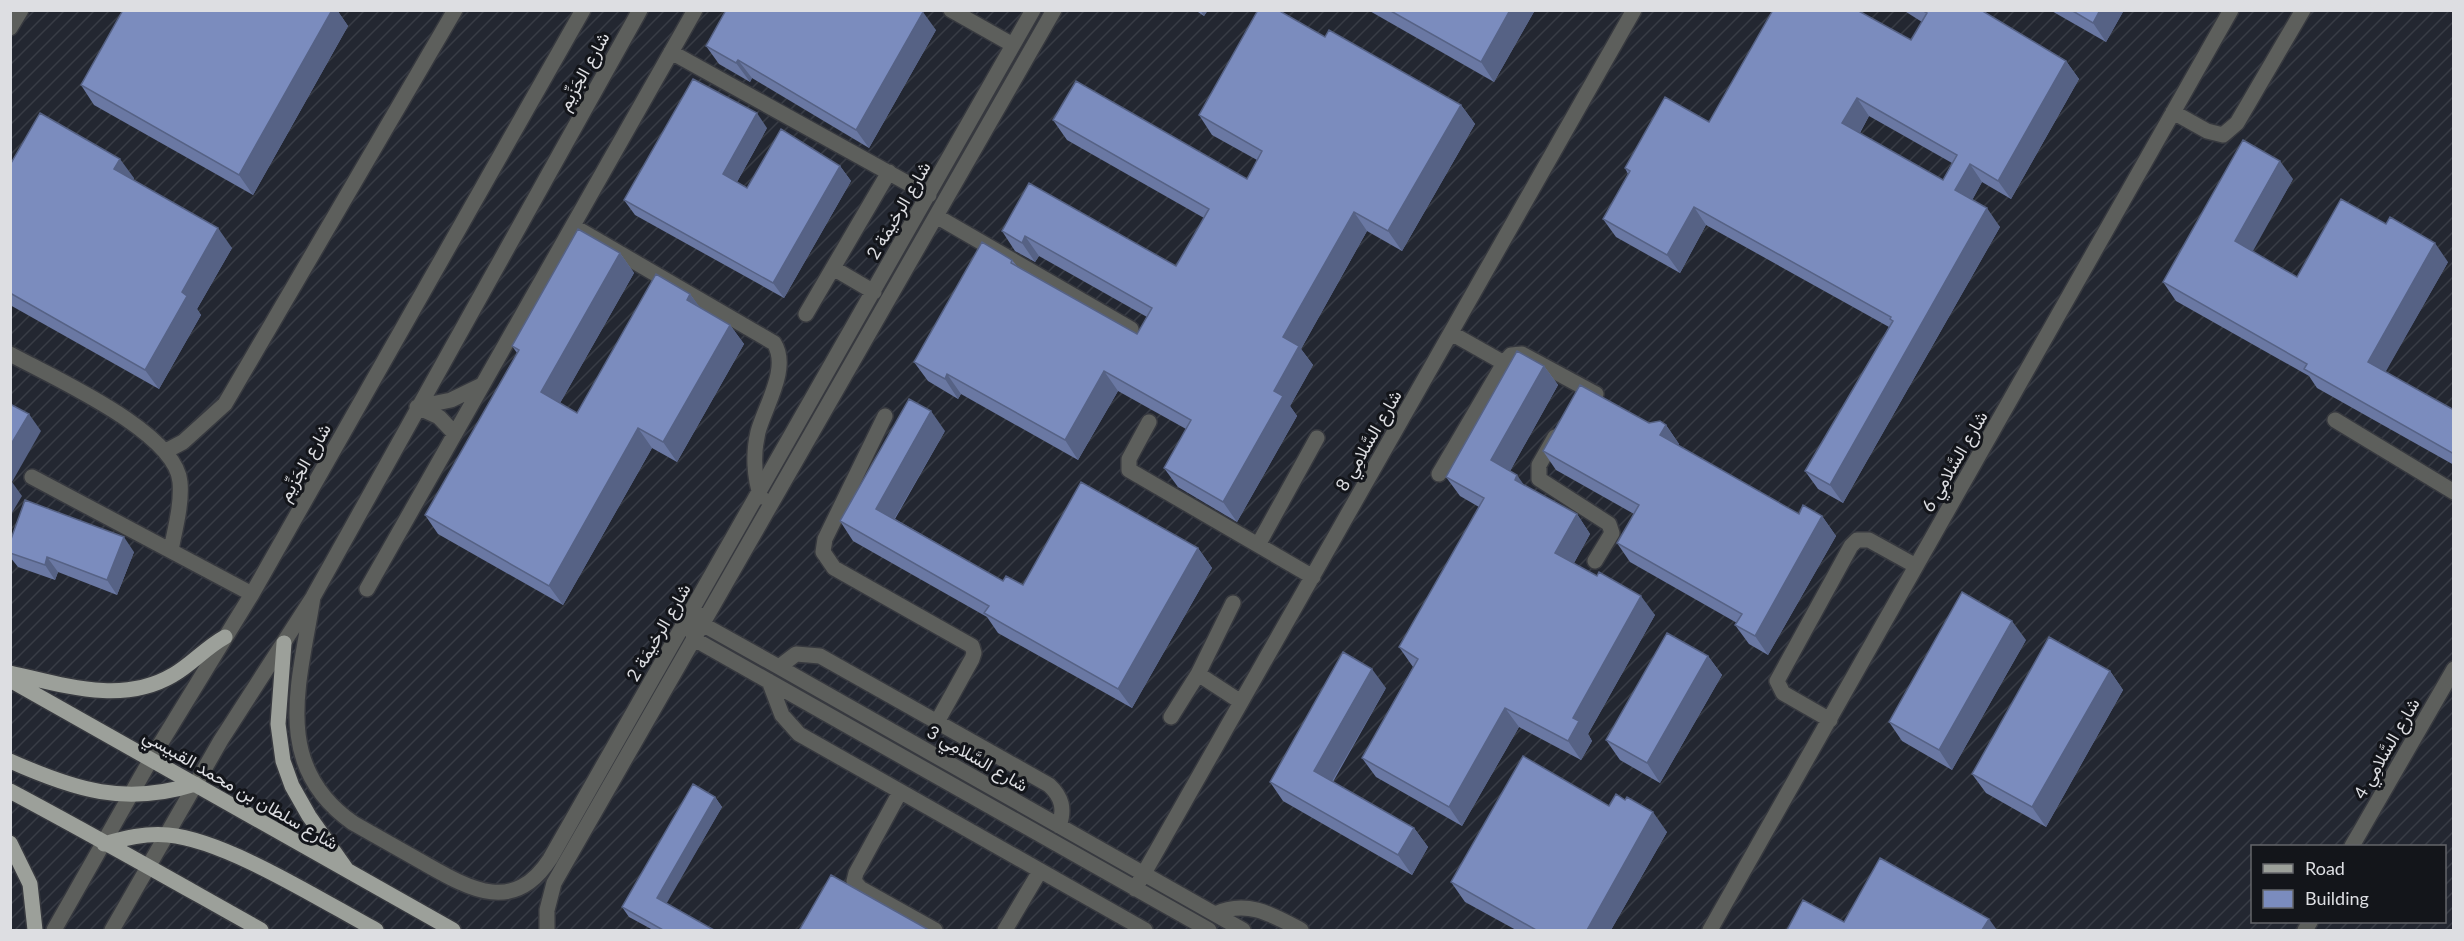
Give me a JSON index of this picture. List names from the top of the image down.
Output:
{
  "streets": {
    "main road": ["شارع سلطان بن محمد القبيسي"],
    "street": [
      "شارع الجَزِّيم",
      "شارع الرخيمَة 2",
      "شارع السَّلامِي 8",
      "شارع السَّلامِي 6",
      "شارع السَّلامِي 4",
      "شارع السَّلامِي 3"
    ]
  },
  "crossings": [
    ["شارع الجَزِّيم", "شارع الرخيمَة 2"],
    ["شارع الجَزِّيم", "شارع سلطان بن محمد القبيسي"],
    ["شارع الرخيمَة 2", "شارع السَّلامِي 3"],
    ["شارع السَّلامِي 8", "شارع السَّلامِي 3"]
  ],
  "legend": ["Road", "Building"]
}
